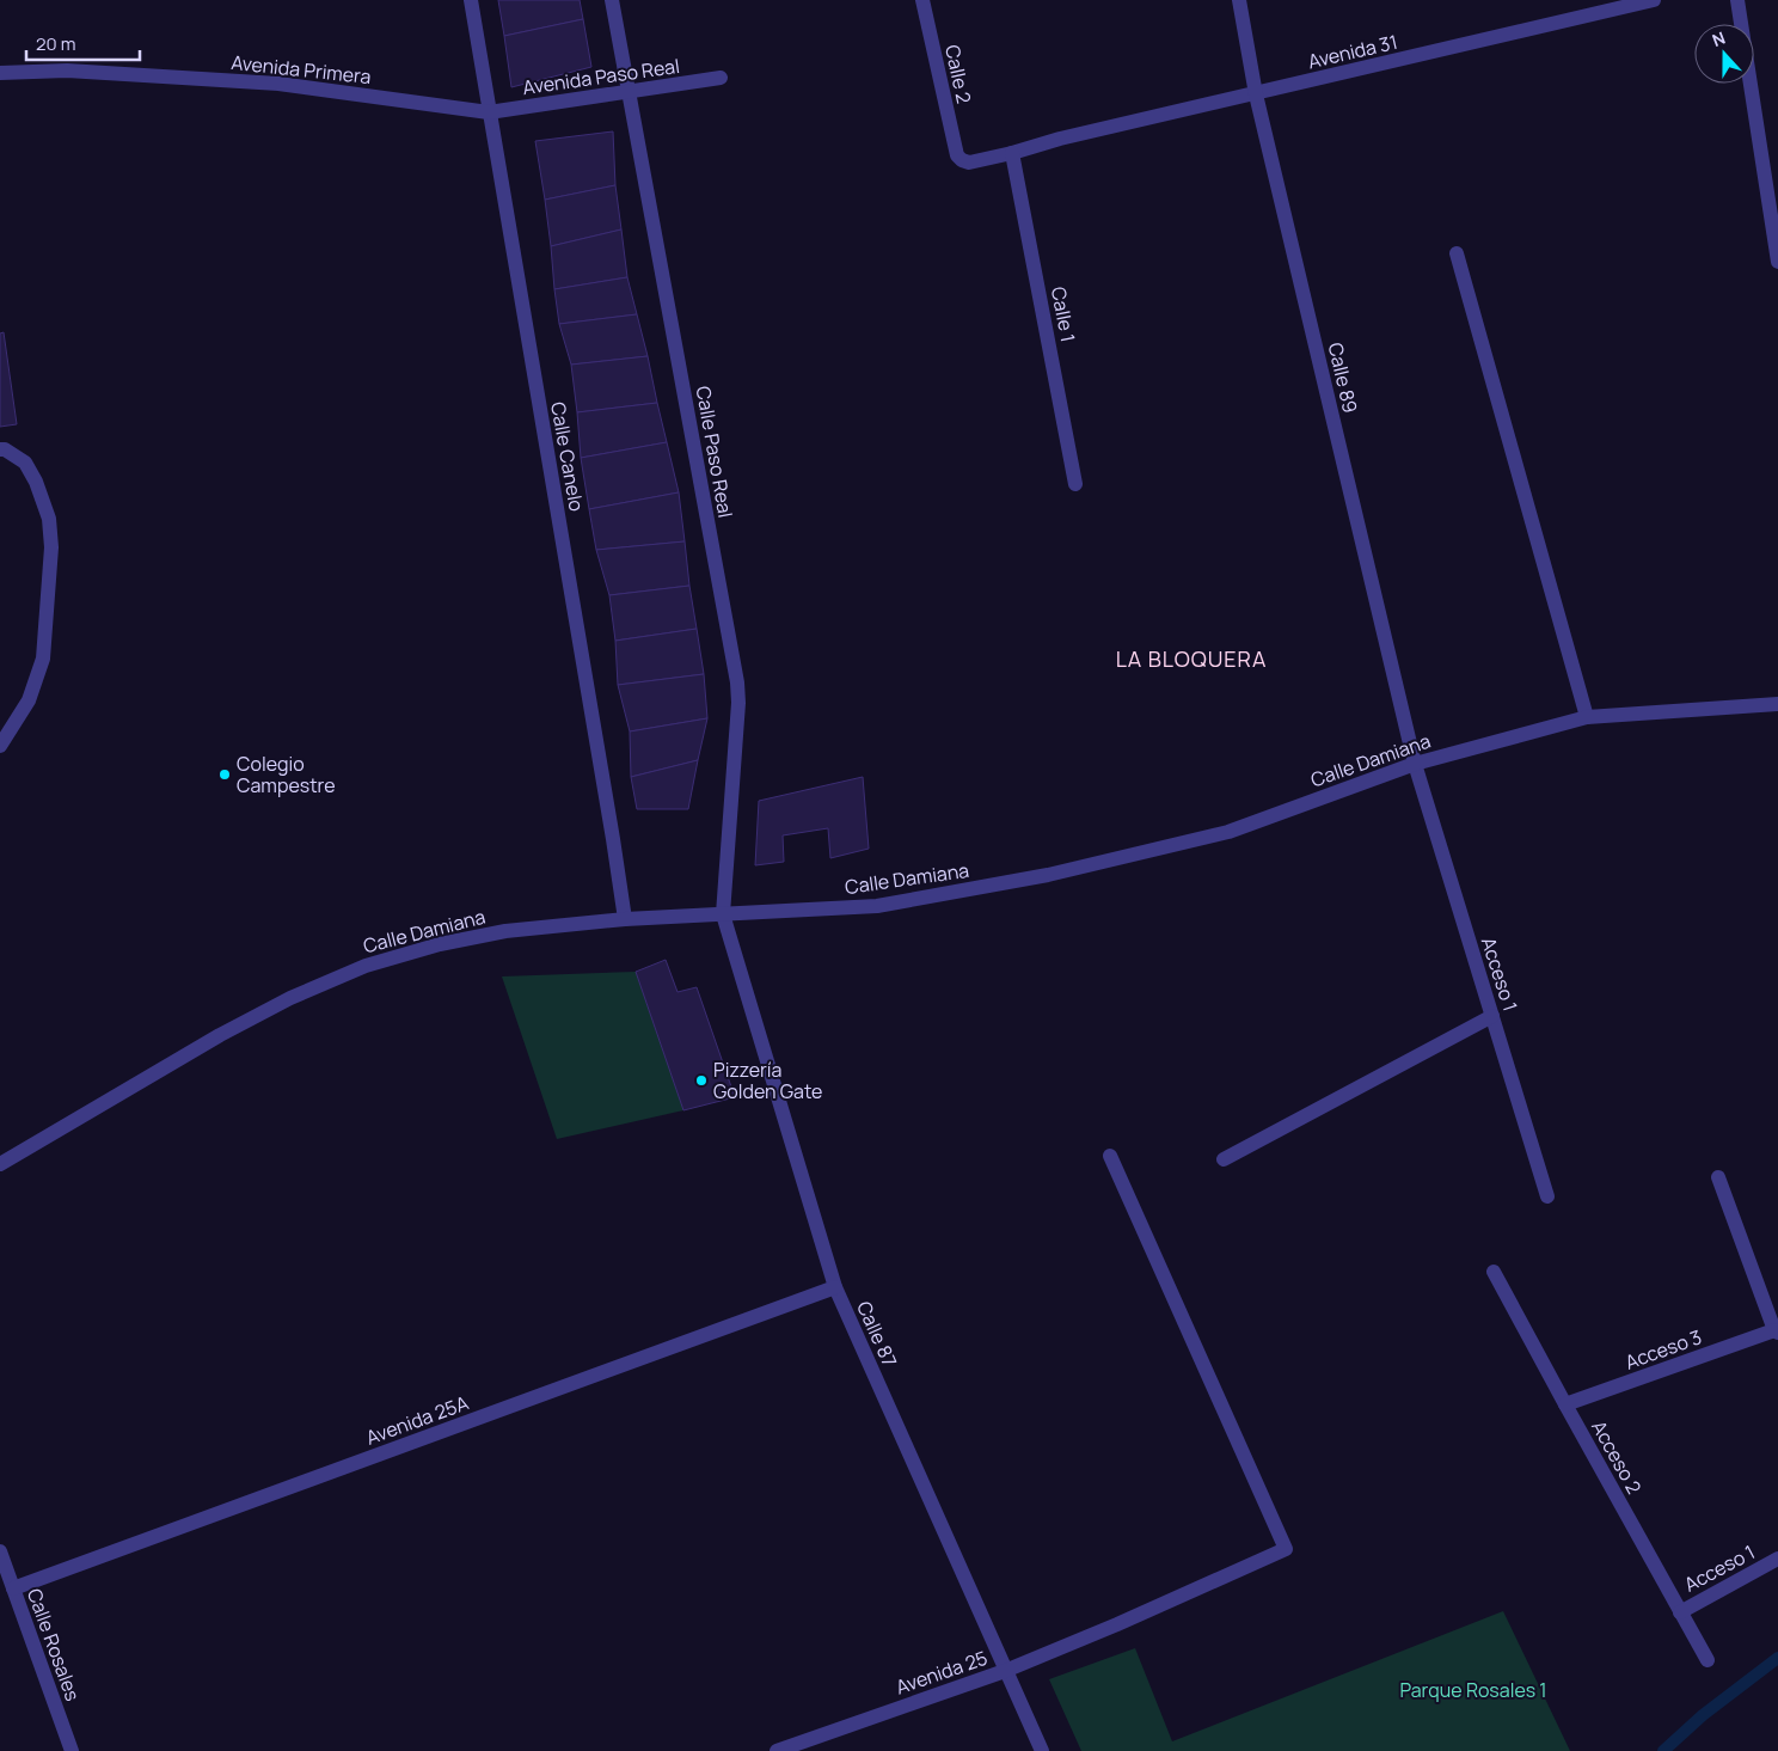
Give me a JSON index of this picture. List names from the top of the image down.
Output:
{
  "streets": {
    "street": [
      "Avenida 31",
      "Avenida Primera",
      "Calle 2",
      "Avenida Paso Real",
      "Calle 1",
      "Calle 89",
      "Calle Paso Real",
      "Calle Canelo",
      "Calle Damiana",
      "Acceso 1",
      "Calle 87",
      "Acceso 3",
      "Avenida 25A",
      "Acceso 2",
      "Calle Rosales",
      "Avenida 25"
    ]
  },
  "crossings": [
    ["Avenida 31", "Calle 2"],
    ["Avenida 31", "Calle 1"],
    ["Avenida 31", "Calle 89"],
    ["Avenida Primera", "Avenida Paso Real"],
    ["Avenida Primera", "Calle Canelo"],
    ["Avenida Paso Real", "Calle Paso Real"],
    ["Avenida Paso Real", "Calle Canelo"],
    ["Calle 89", "Calle Damiana"],
    ["Calle 89", "Acceso 1"],
    ["Calle Paso Real", "Calle Damiana"],
    ["Calle Paso Real", "Calle 87"],
    ["Calle Canelo", "Calle Damiana"],
    ["Calle Damiana", "Acceso 1"],
    ["Calle Damiana", "Calle 87"],
    ["Acceso 1", "Acceso 2"],
    ["Calle 87", "Avenida 25A"],
    ["Calle 87", "Avenida 25"],
    ["Acceso 3", "Acceso 2"],
    ["Avenida 25A", "Calle Rosales"]
  ],
  "districts": ["LA BLOQUERA"],
  "parks": ["Parque Rosales 1"],
  "places": ["Colegio Campestre", "Pizzería Golden Gate"],
  "scale_bar": "20 m",
  "north": "top"
}
